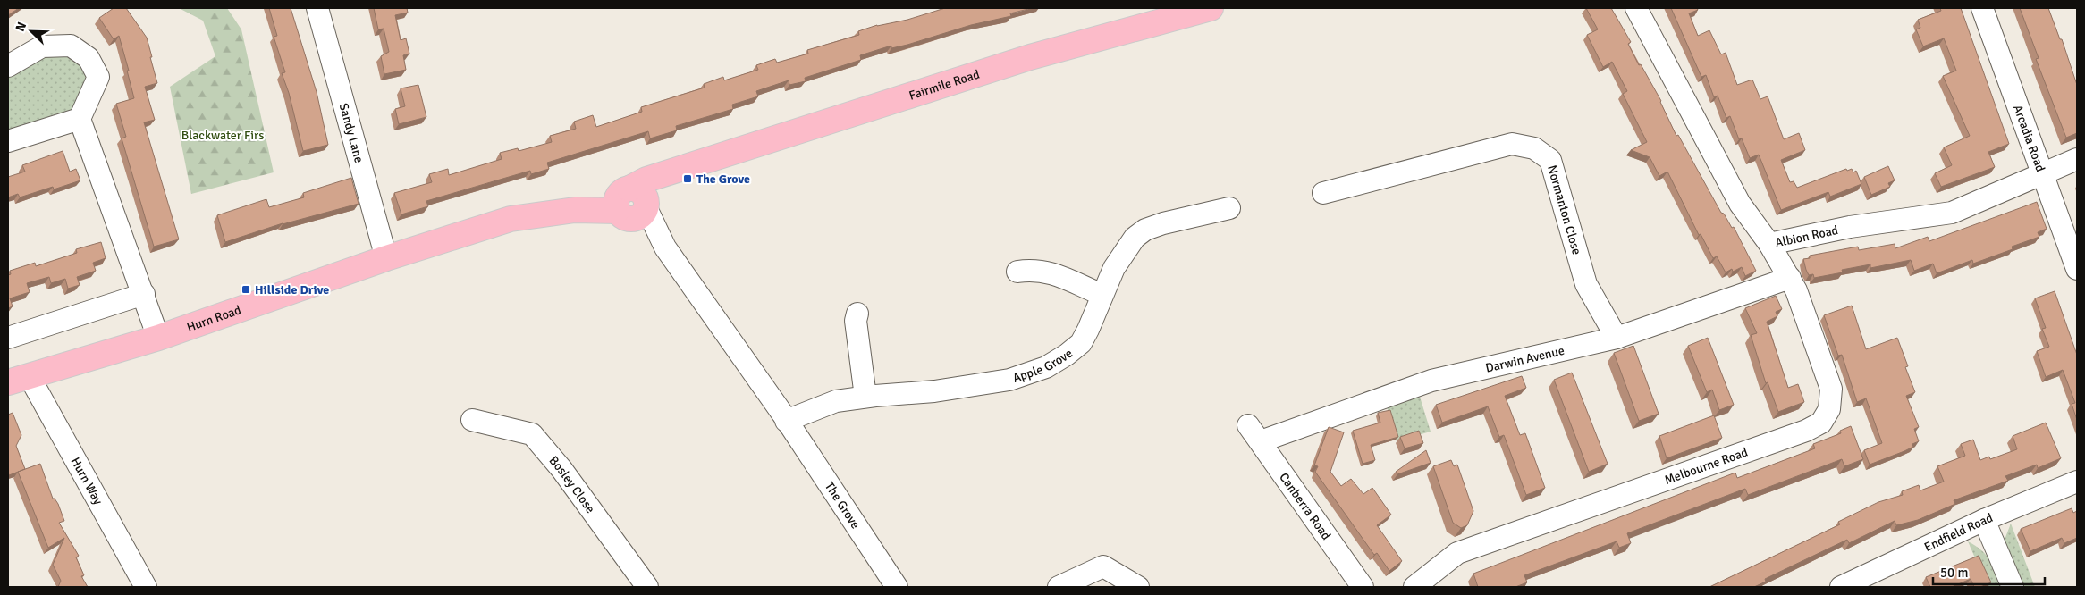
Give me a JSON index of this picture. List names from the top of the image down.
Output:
{
  "streets": {
    "main road": ["Fairmile Road", "Hurn Road"],
    "street": [
      "Sandy Lane",
      "Arcadia Road",
      "Normanton Close",
      "Albion Road",
      "Darwin Avenue",
      "Apple Grove",
      "Melbourne Road",
      "Hurn Way",
      "Bosley Close",
      "The Grove",
      "Canberra Road",
      "Endfield Road"
    ]
  },
  "crossings": [
    ["Fairmile Road", "Hurn Road"],
    ["Fairmile Road", "The Grove"],
    ["Sandy Lane", "Hurn Road"],
    ["Arcadia Road", "Albion Road"],
    ["Normanton Close", "Darwin Avenue"],
    ["Albion Road", "Melbourne Road"],
    ["Hurn Road", "Hurn Way"],
    ["Hurn Road", "The Grove"],
    ["Darwin Avenue", "Melbourne Road"],
    ["Darwin Avenue", "Canberra Road"],
    ["Apple Grove", "The Grove"]
  ],
  "parks": ["Blackwater Firs"],
  "places": {
    "transit": ["The Grove", "Hillside Drive"]
  },
  "scale_bar": "50 m",
  "north": "top left"
}
